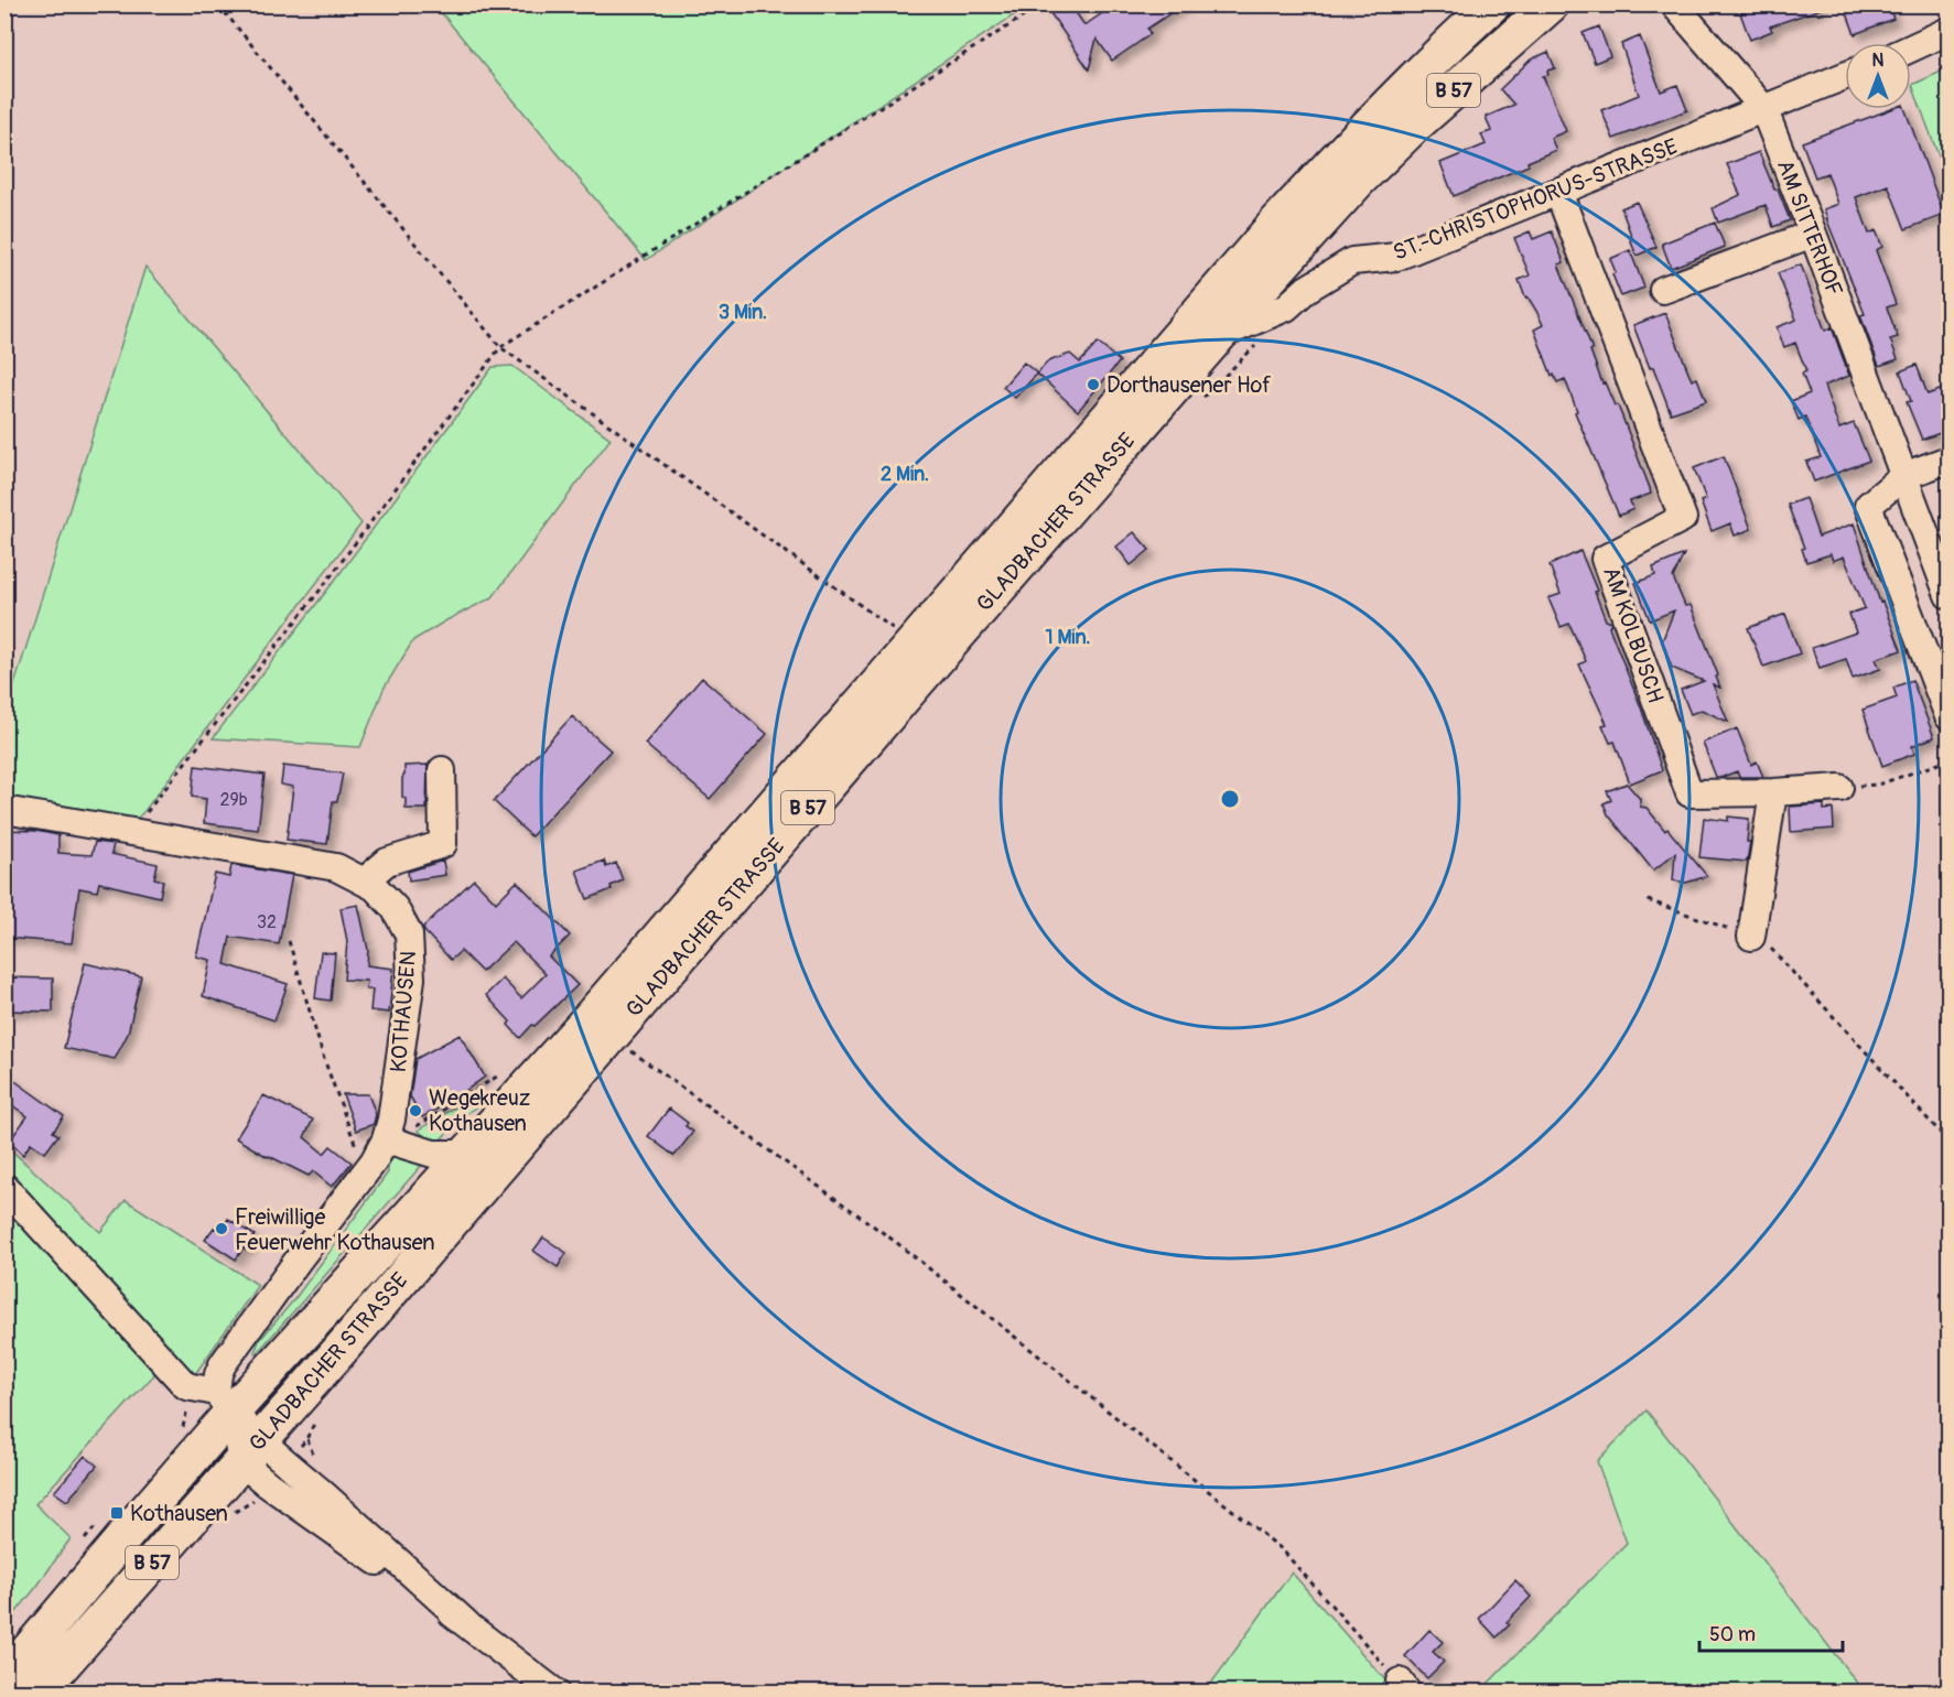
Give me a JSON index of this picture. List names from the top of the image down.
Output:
{
  "streets": {
    "main road": ["B 57", "GLADBACHER STRASSE"],
    "street": [
      "ST.-CHRISTOPHORUS-STRASSE",
      "AM SITTERHOF",
      "AM KOLBUSCH",
      "KOTHAUSEN"
    ]
  },
  "crossings": [
    ["ST.-CHRISTOPHORUS-STRASSE", "AM SITTERHOF"],
    ["ST.-CHRISTOPHORUS-STRASSE", "GLADBACHER STRASSE"],
    ["ST.-CHRISTOPHORUS-STRASSE", "AM KOLBUSCH"],
    ["GLADBACHER STRASSE", "KOTHAUSEN"]
  ],
  "places": {
    "other": ["Dorthausener Hof", "Wegekreuz Kothausen", "Freiwillige Feuerwehr Kothausen"],
    "transit": ["Kothausen"]
  },
  "house_numbers": ["29b", "32"],
  "scale_bar": "50 m",
  "north": "top",
  "rings": ["3 Min.", "2 Min.", "1 Min."]
}
